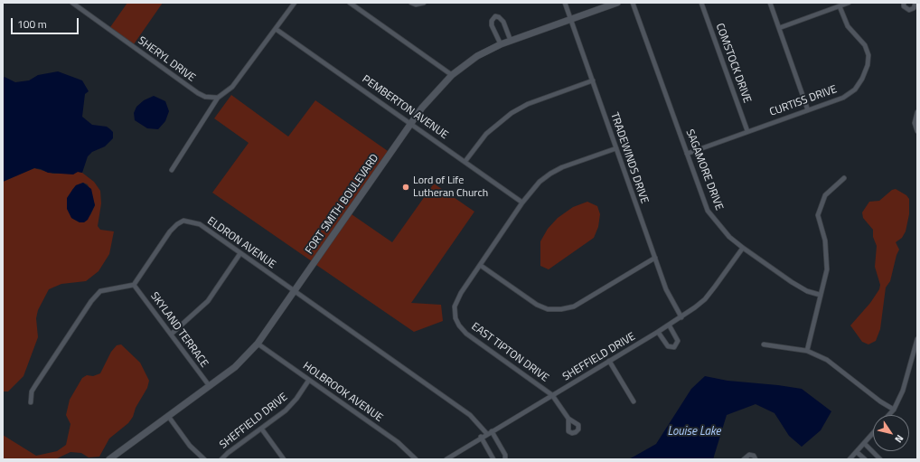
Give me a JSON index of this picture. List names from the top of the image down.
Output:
{
  "streets": {
    "street": [
      "SHERYL DRIVE",
      "COMSTOCK DRIVE",
      "CURTISS DRIVE",
      "PEMBERTON AVENUE",
      "TRADEWINDS DRIVE",
      "SAGAMORE DRIVE",
      "FORT SMITH BOULEVARD",
      "ELDRON AVENUE",
      "SKYLAND TERRACE",
      "EAST TIPTON DRIVE",
      "SHEFFIELD DRIVE",
      "HOLBROOK AVENUE"
    ]
  },
  "crossings": [
    ["COMSTOCK DRIVE", "CURTISS DRIVE"],
    ["CURTISS DRIVE", "SAGAMORE DRIVE"],
    ["PEMBERTON AVENUE", "FORT SMITH BOULEVARD"],
    ["PEMBERTON AVENUE", "EAST TIPTON DRIVE"],
    ["TRADEWINDS DRIVE", "FORT SMITH BOULEVARD"],
    ["TRADEWINDS DRIVE", "EAST TIPTON DRIVE"],
    ["TRADEWINDS DRIVE", "SHEFFIELD DRIVE"],
    ["SAGAMORE DRIVE", "SHEFFIELD DRIVE"],
    ["FORT SMITH BOULEVARD", "ELDRON AVENUE"],
    ["FORT SMITH BOULEVARD", "SKYLAND TERRACE"],
    ["FORT SMITH BOULEVARD", "HOLBROOK AVENUE"],
    ["ELDRON AVENUE", "SKYLAND TERRACE"],
    ["ELDRON AVENUE", "SHEFFIELD DRIVE"],
    ["EAST TIPTON DRIVE", "SHEFFIELD DRIVE"],
    ["SHEFFIELD DRIVE", "HOLBROOK AVENUE"]
  ],
  "water": ["Louise Lake"],
  "places": ["Lord of Life Lutheran Church"],
  "scale_bar": "100 m",
  "north": "bottom right"
}
